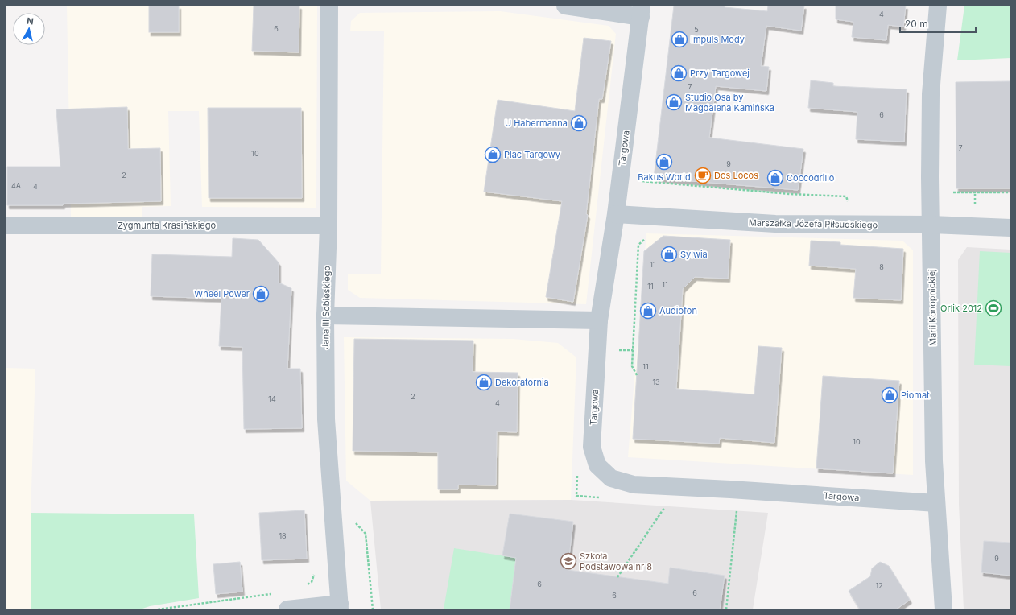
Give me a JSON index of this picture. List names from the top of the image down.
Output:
{
  "streets": {
    "street": [
      "Targowa",
      "Marszałka Józefa Piłsudskiego",
      "Zygmunta Krasińskiego",
      "Jana III Sobieskiego",
      "Marii Konopnickiej"
    ]
  },
  "crossings": [
    ["Targowa", "Marszałka Józefa Piłsudskiego"],
    ["Targowa", "Marii Konopnickiej"],
    ["Marszałka Józefa Piłsudskiego", "Marii Konopnickiej"],
    ["Zygmunta Krasińskiego", "Jana III Sobieskiego"]
  ],
  "places": {
    "shop": [
      "Impuls Mody",
      "Przy Targowej",
      "Studio Osa by Magdalena Kamińska",
      "U Habermanna",
      "Plac Targowy",
      "Bakus World",
      "Coccodrillo",
      "Sylwia",
      "Wheel Power",
      "Audiofon",
      "Dekoratornia",
      "Piomat"
    ],
    "cafe": ["Dos Locos"],
    "sports": ["Orlik 2012"],
    "school or university": ["Szkoła Podstawowa nr 8"]
  },
  "house_numbers": [
    "4",
    "6",
    "5",
    "7",
    "6",
    "7",
    "10",
    "9",
    "2",
    "4A",
    "4",
    "11",
    "8",
    "11",
    "11",
    "11",
    "13",
    "2",
    "14",
    "4",
    "10",
    "18",
    "9",
    "6",
    "12",
    "6",
    "6"
  ],
  "scale_bar": "20 m",
  "north": "top"
}
